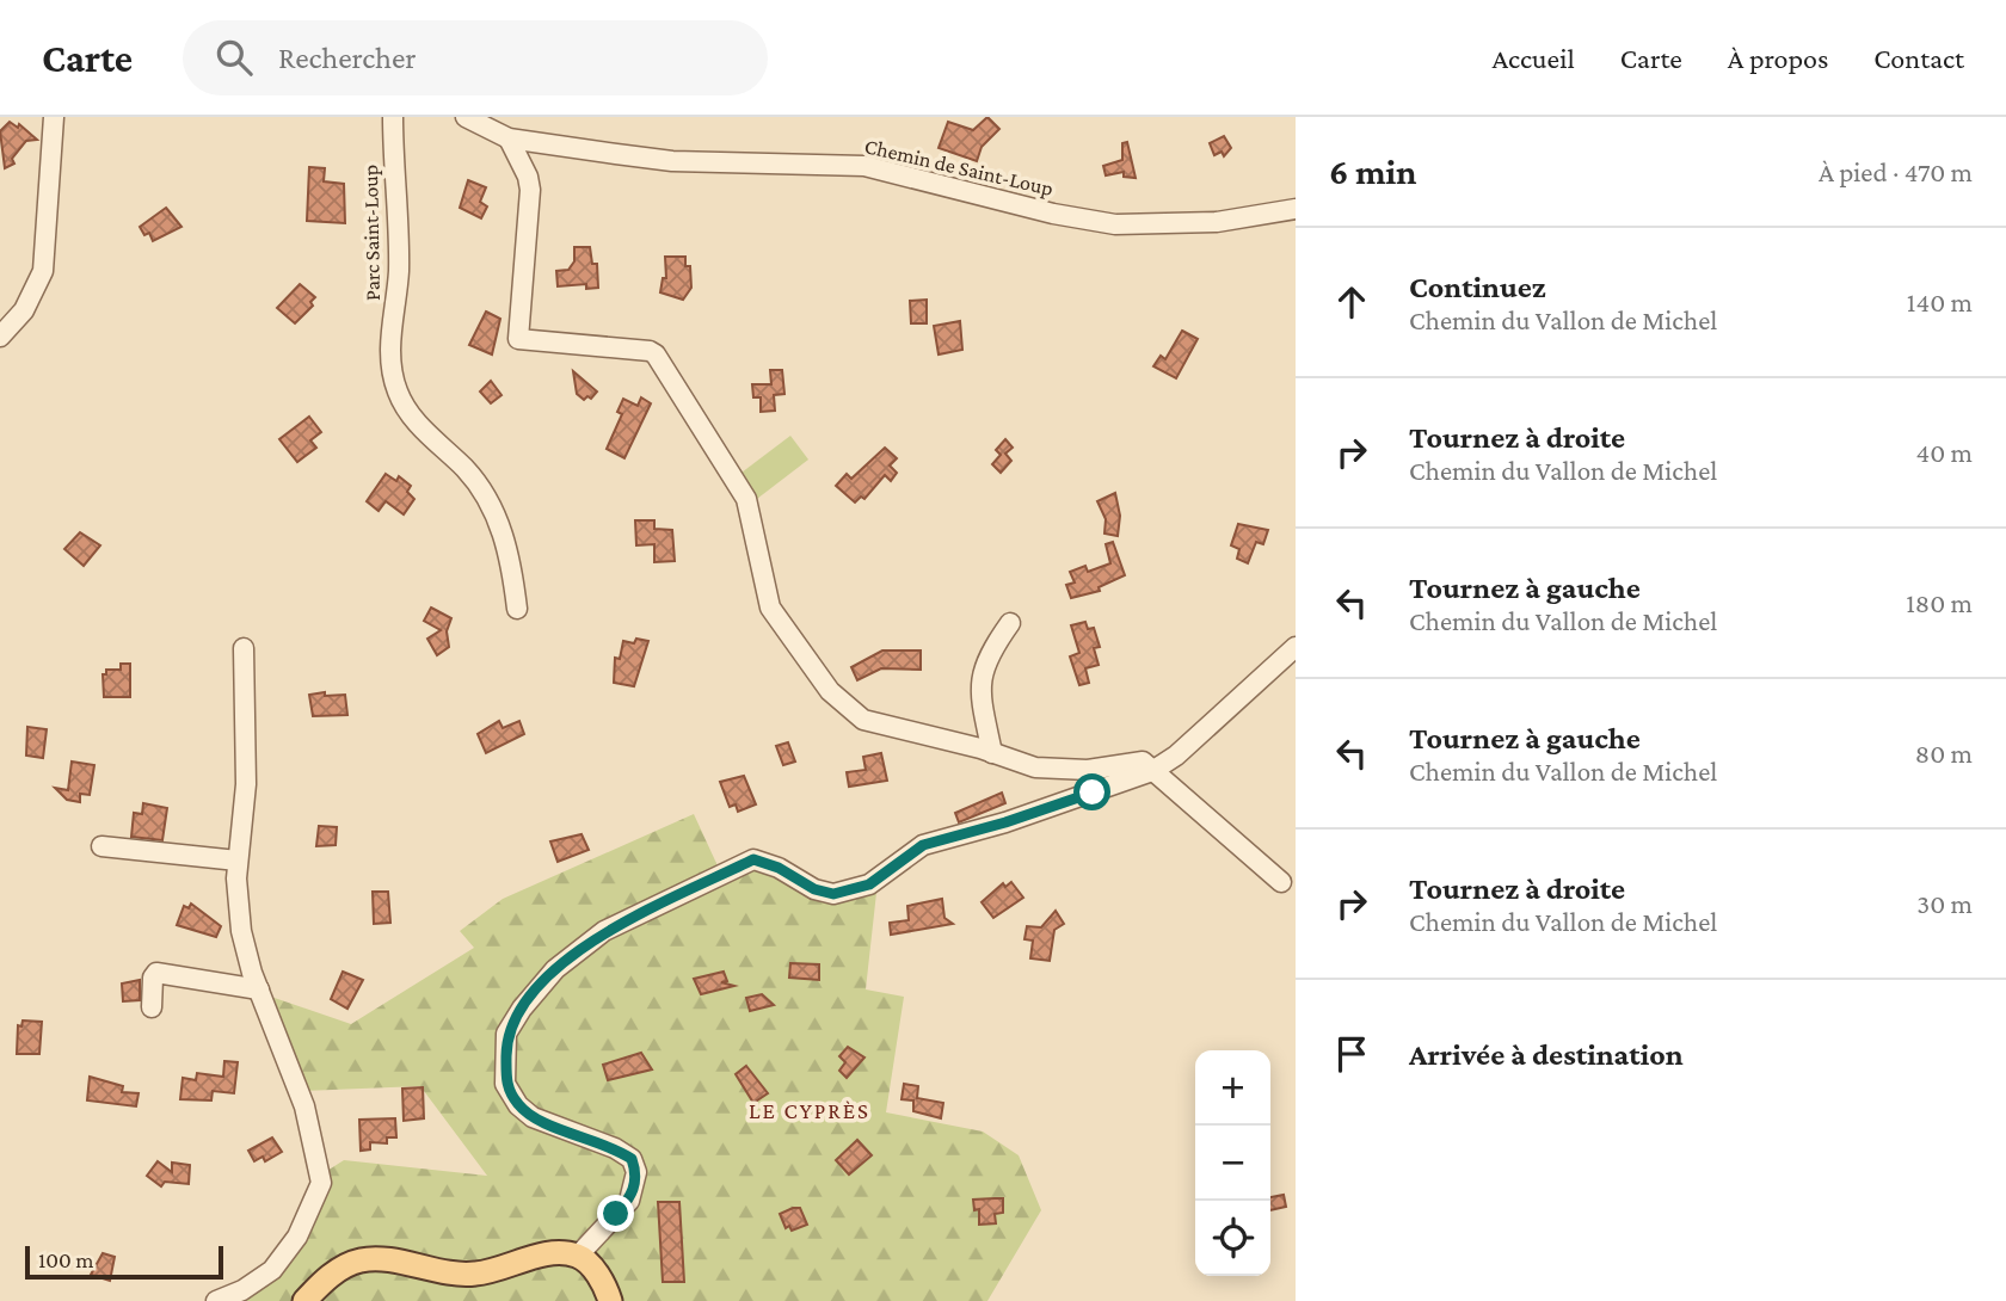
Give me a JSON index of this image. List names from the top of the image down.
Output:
{
  "streets": {
    "street": ["Chemin de Saint-Loup", "Parc Saint-Loup"]
  },
  "districts": ["LE CYPRÈS"],
  "scale_bar": "100 m",
  "page": {
    "header": "Carte",
    "search": "Rechercher",
    "nav": [
      "Accueil",
      "Carte",
      "À propos",
      "Contact"
    ],
    "heading": ["6 min", "À pied · 470 m"],
    "list": [
      ["Continuez", "Chemin du Vallon de Michel", "140 m"],
      ["Tournez à droite", "Chemin du Vallon de Michel", "40 m"],
      ["Tournez à gauche", "Chemin du Vallon de Michel", "180 m"],
      ["Tournez à gauche", "Chemin du Vallon de Michel", "80 m"],
      ["Tournez à droite", "Chemin du Vallon de Michel", "30 m"],
      "Arrivée à destination"
    ],
    "map_buttons": ["+", "−"],
    "scale": "100 m"
  }
}
